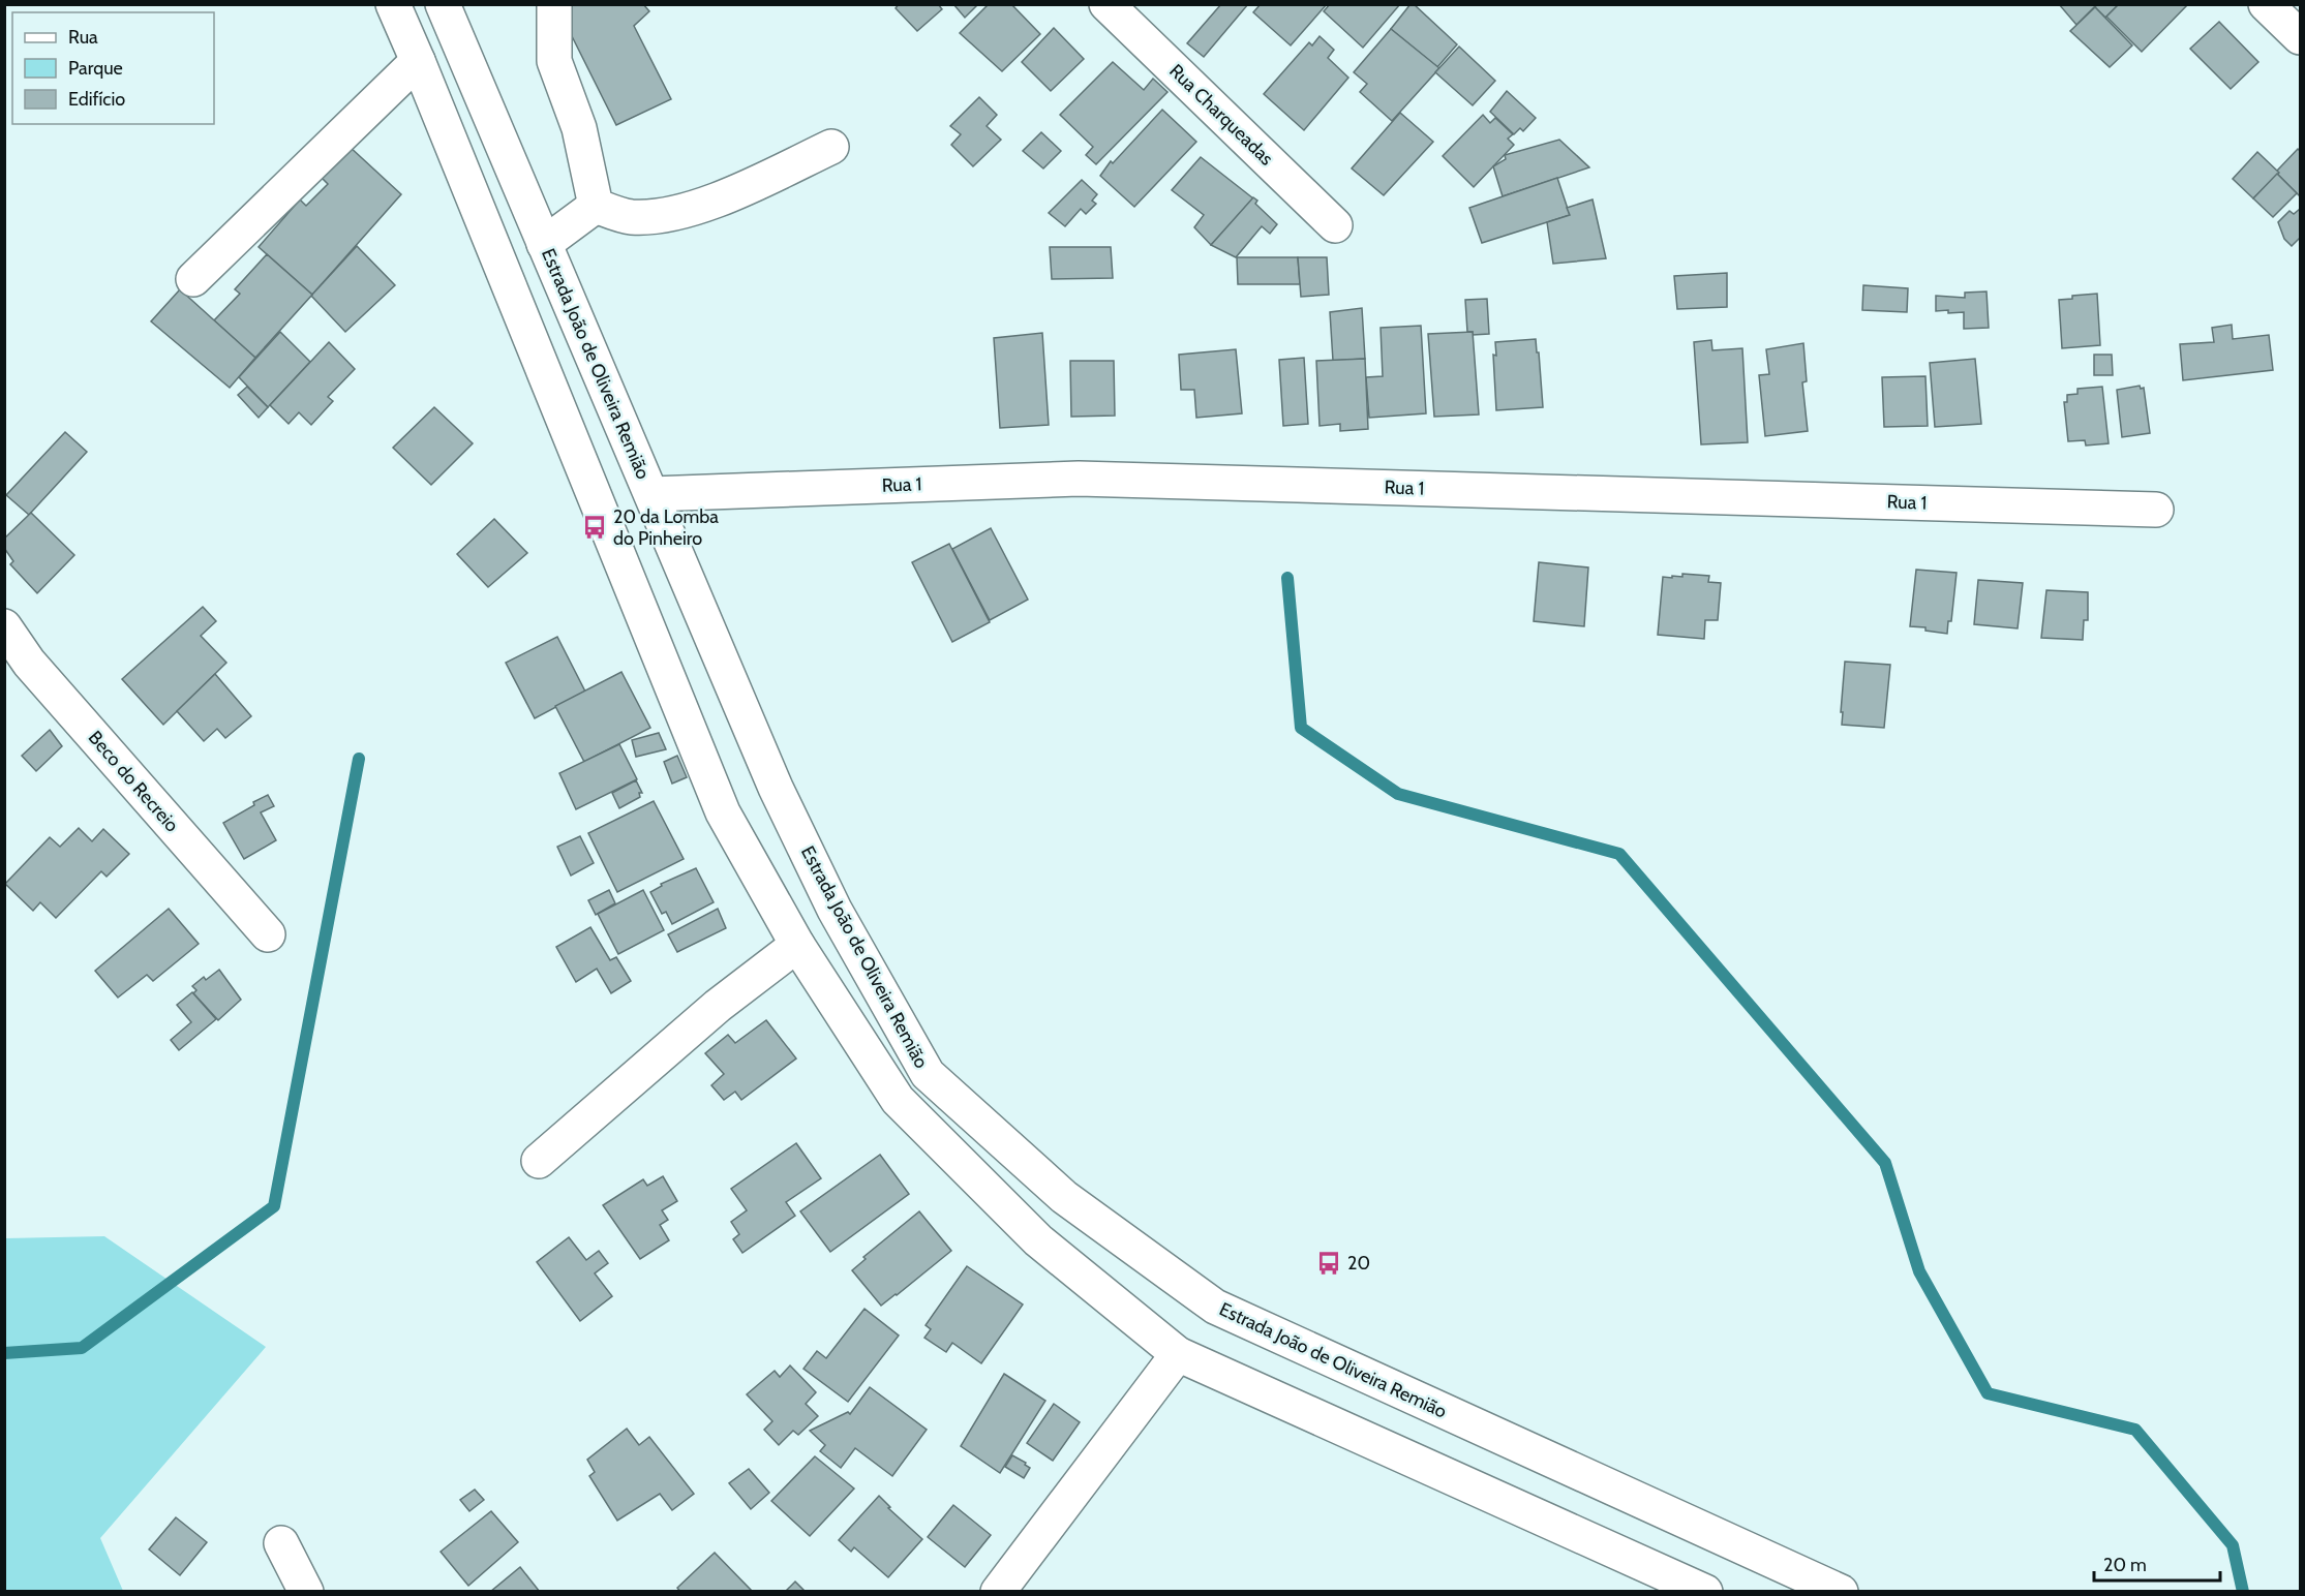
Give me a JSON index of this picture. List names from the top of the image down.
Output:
{
  "streets": {
    "main road": [
      "Rua Charqueadas",
      "Estrada João de Oliveira Remião",
      "Rua 1",
      "Beco do Recreio"
    ]
  },
  "crossings": [
    ["Estrada João de Oliveira Remião", "Rua 1"]
  ],
  "places": {
    "bus stop": ["20 da Lomba do Pinheiro", "20"]
  },
  "legend": ["Rua", "Parque", "Edifício"],
  "scale_bar": "20 m"
}
